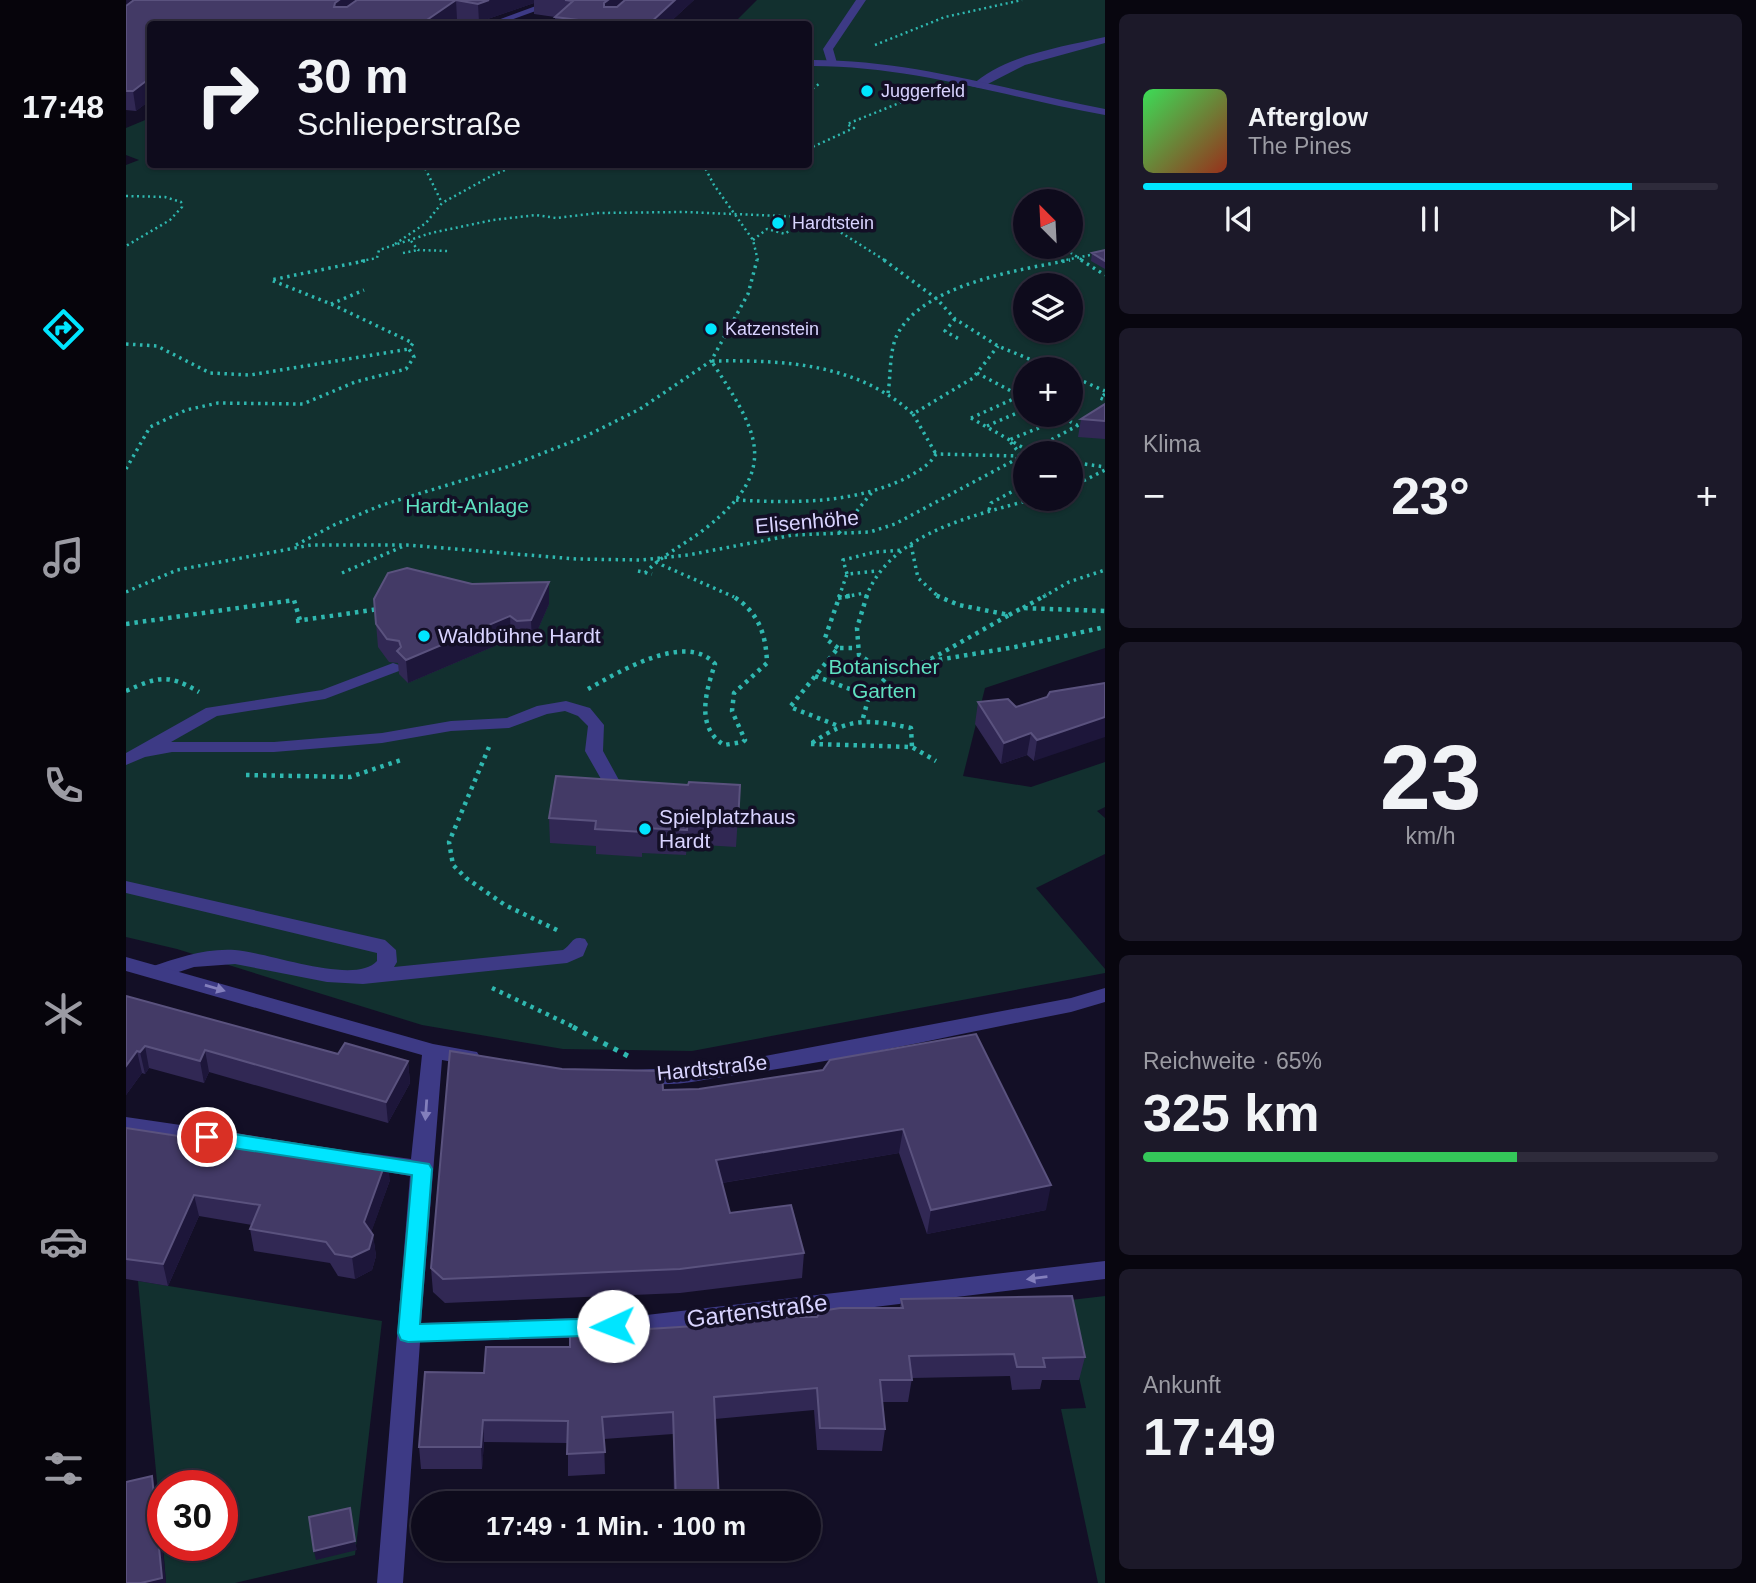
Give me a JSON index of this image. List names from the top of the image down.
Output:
{
  "streets": {
    "street": ["Hardtstraße", "Gartenstraße"],
    "path": ["Elisenhöhe"]
  },
  "one_way": ["Gartenstraße"],
  "parks": ["Hardt-Anlage", "Botanischer Garten"],
  "places": [
    "Juggerfeld",
    "Hardtstein",
    "Katzenstein",
    "Waldbühne Hardt",
    "Spielplatzhaus Hardt"
  ],
  "north": "top left",
  "page": {
    "tabs": "17:48",
    "turn": ["30 m", "Schlieperstraße"],
    "song": ["Afterglow", "The Pines"],
    "map_buttons": ["+", "−"],
    "tile": [
      "Klima",
      ["23", "km/h"],
      ["Reichweite · 65%", "325 km"],
      ["Ankunft", "17:49"]
    ],
    "heat": ["−", "23°", "+"],
    "limit": "30",
    "trip": "17:49 · 1 Min. · 100 m"
  }
}
